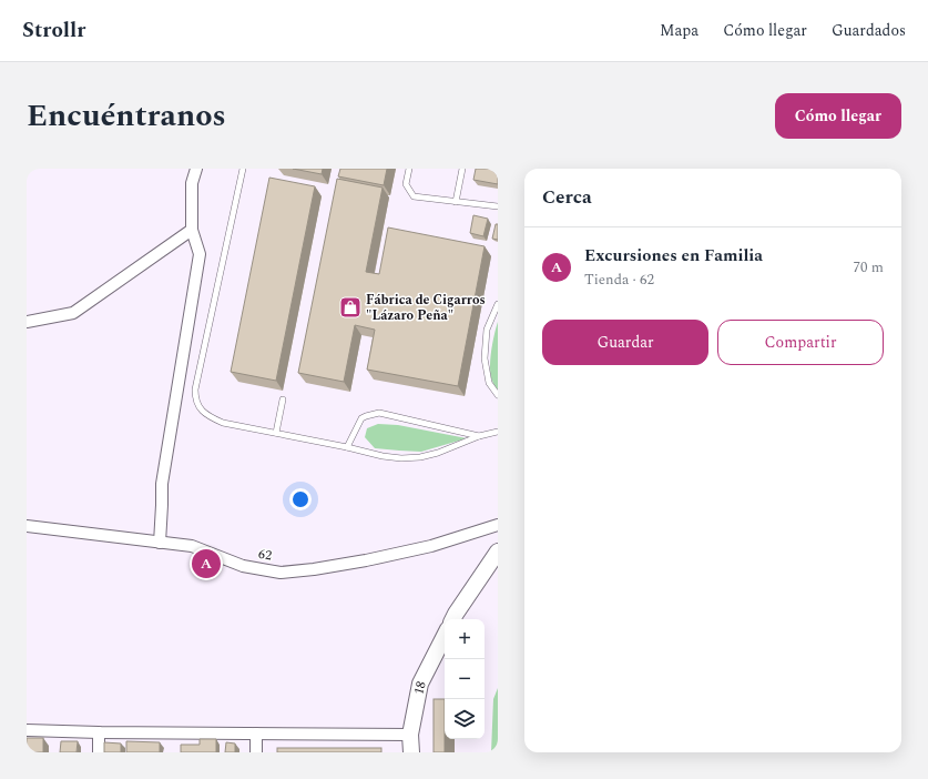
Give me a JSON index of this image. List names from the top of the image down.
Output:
{
  "streets": {
    "street": ["62", "18"]
  },
  "places": {
    "shop": ["Fábrica de Cigarros \"Lázaro Peña\""]
  },
  "page": {
    "header": "Strollr",
    "nav": ["Mapa", "Cómo llegar", "Guardados"],
    "title": "Encuéntranos",
    "buttons": [
      "Cómo llegar",
      ["Guardar", "Compartir"]
    ],
    "heading": "Cerca",
    "list": [
      {
        "mark": "A",
        "name": "Excursiones en Familia",
        "note": "Tienda · 62",
        "value": "70 m"
      }
    ],
    "pins": "A",
    "map_buttons": ["+", "−"]
  }
}
